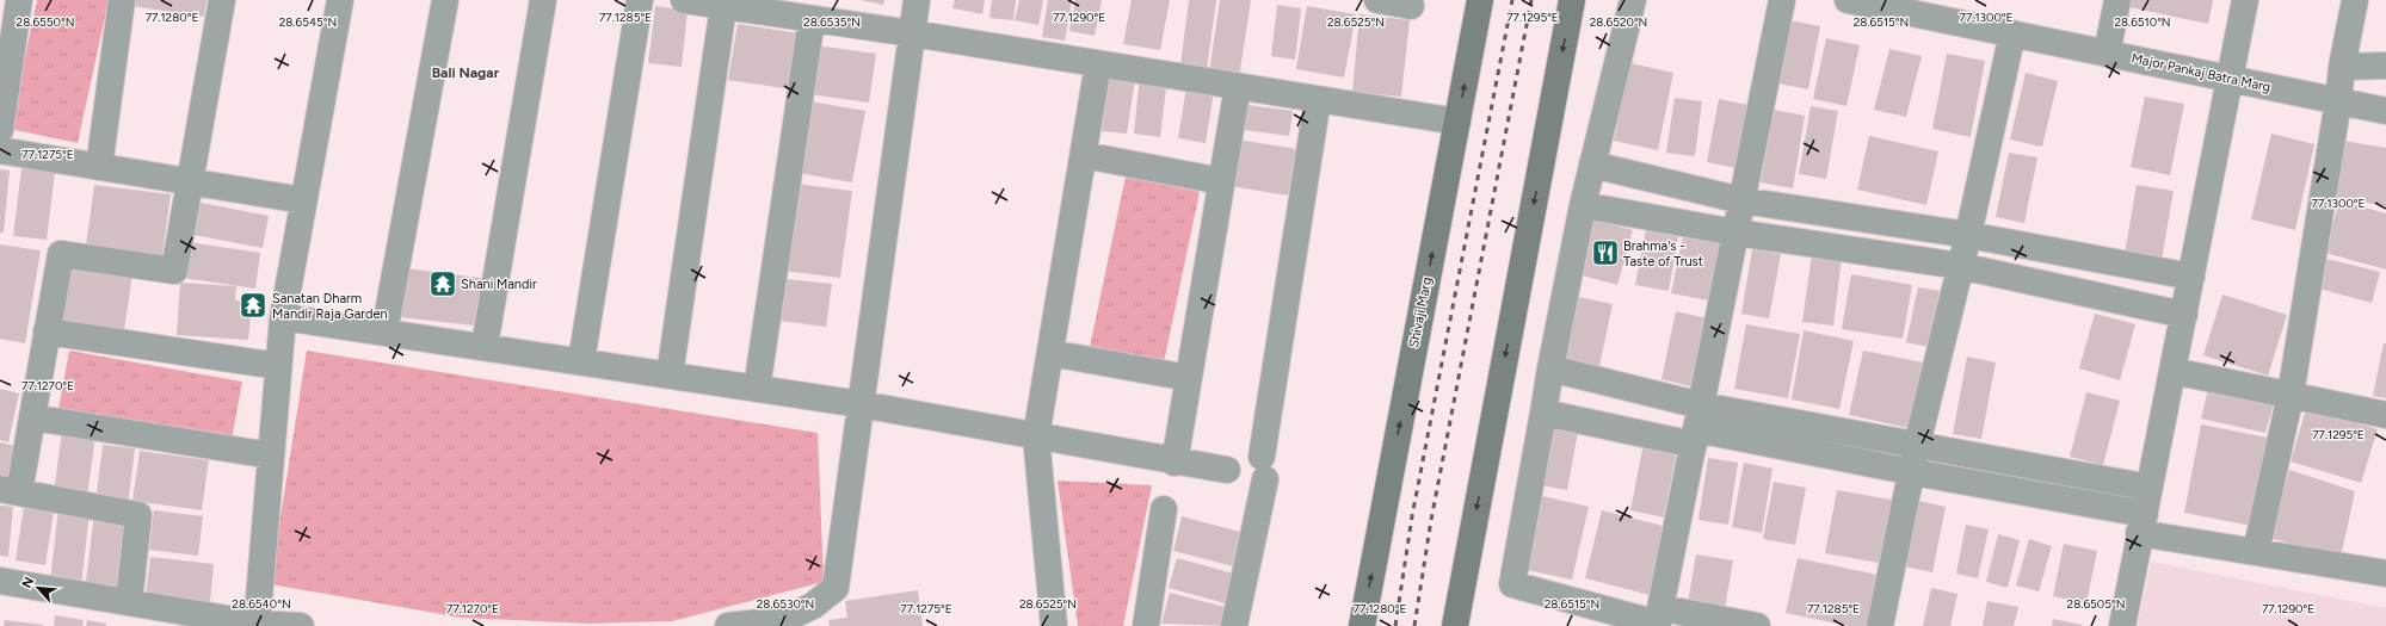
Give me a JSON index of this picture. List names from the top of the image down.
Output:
{
  "streets": {
    "main road": ["Shivaji Marg"],
    "street": ["Major Pankaj Batra Marg"]
  },
  "districts": ["Bali Nagar"],
  "places": {
    "restaurant": ["Brahma's - Taste of Trust"],
    "temple": ["Shani Mandir", "Sanatan Dharm Mandir Raja Garden"]
  },
  "north": "top left",
  "coordinates": [
    "77.1295°E",
    "77.1285°E",
    "77.1280°E",
    "77.1290°E",
    "77.1300°E",
    "28.6550°N",
    "28.6545°N",
    "28.6535°N",
    "28.6525°N",
    "28.6520°N",
    "28.6515°N",
    "28.6510°N",
    "77.1275°E",
    "77.1270°E",
    "28.6540°N",
    "28.6530°N",
    "28.6505°N"
  ]
}
